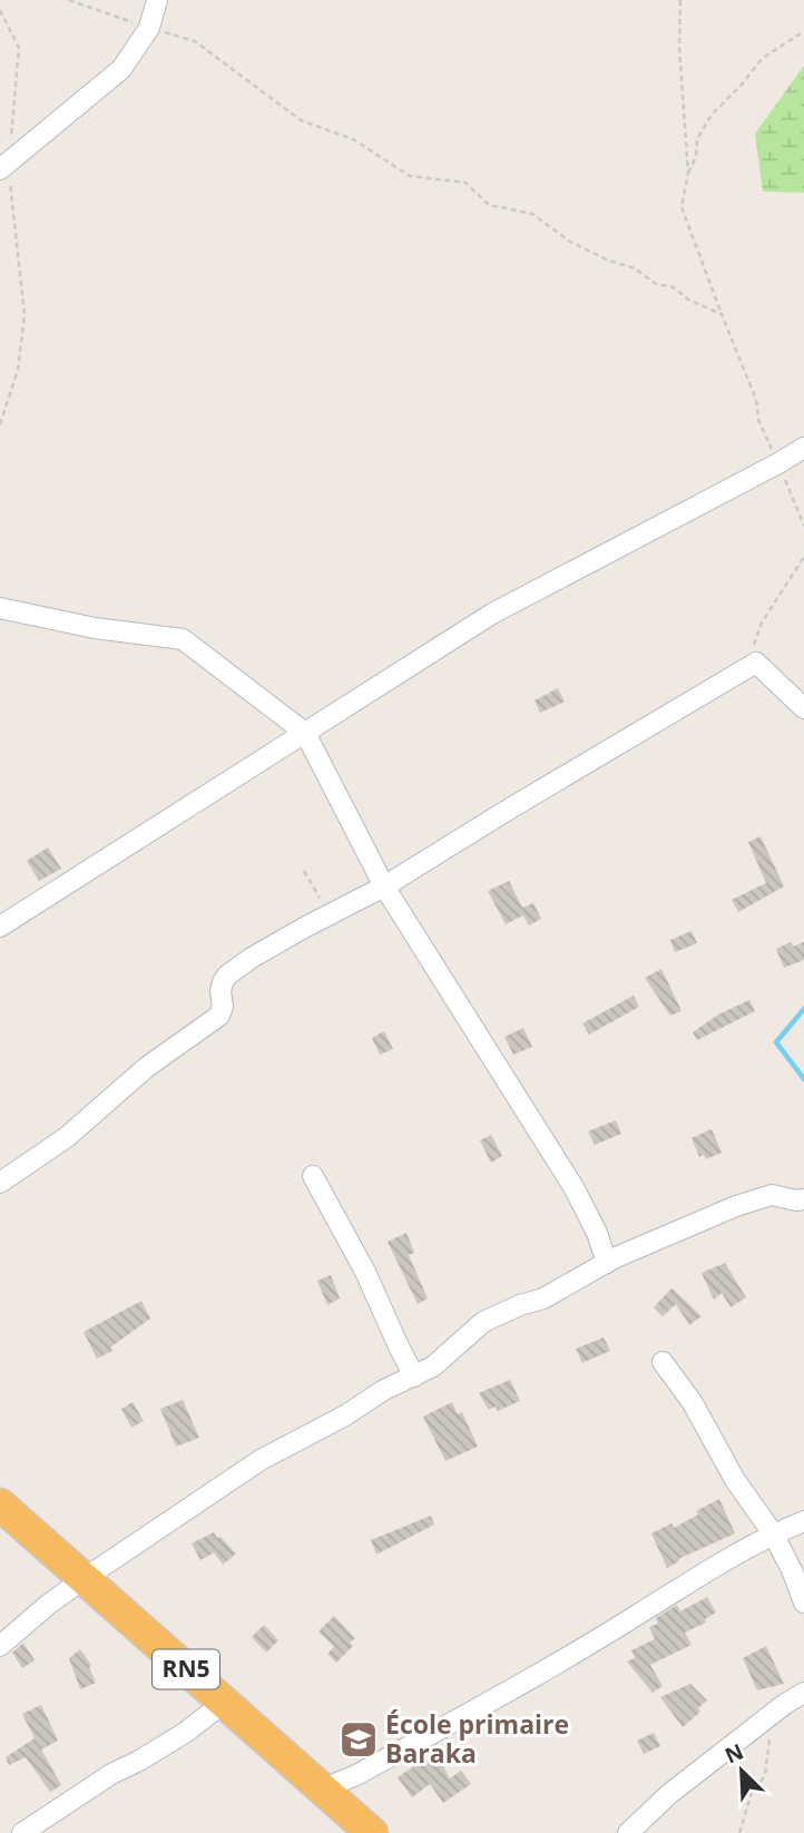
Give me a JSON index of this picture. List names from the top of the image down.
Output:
{
  "streets": {
    "highway": ["RN5"]
  },
  "places": {
    "school or university": ["École primaire Baraka"]
  },
  "north": "top left"
}
